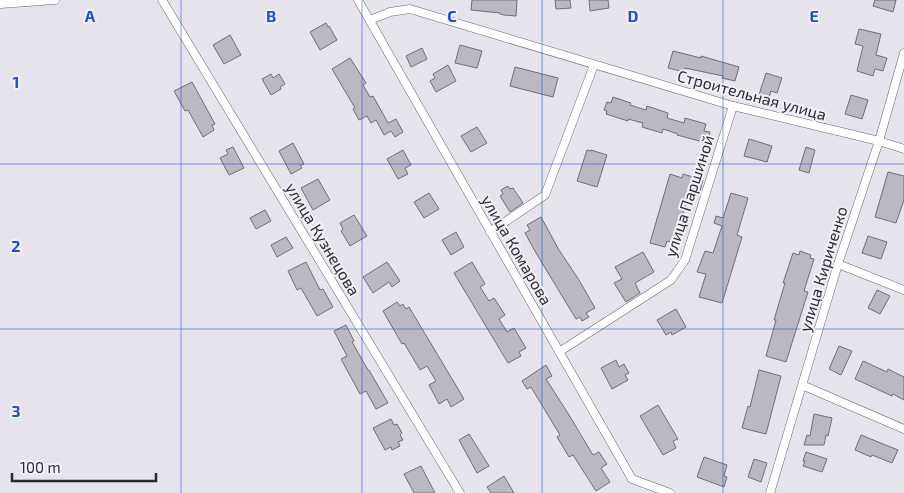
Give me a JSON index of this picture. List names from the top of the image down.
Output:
{
  "streets": {
    "street": [
      "Строительная улица",
      "улица Паршиной",
      "улица Кузнецова",
      "улица Комарова",
      "улица Кириченко"
    ]
  },
  "crossings": [
    ["Строительная улица", "улица Паршиной"],
    ["Строительная улица", "улица Комарова"],
    ["Строительная улица", "улица Кириченко"],
    ["улица Паршиной", "улица Комарова"]
  ],
  "scale_bar": "100 m",
  "grid": {
    "columns": [
      "A",
      "B",
      "C",
      "D",
      "E"
    ],
    "rows": ["1", "2", "3"]
  }
}
